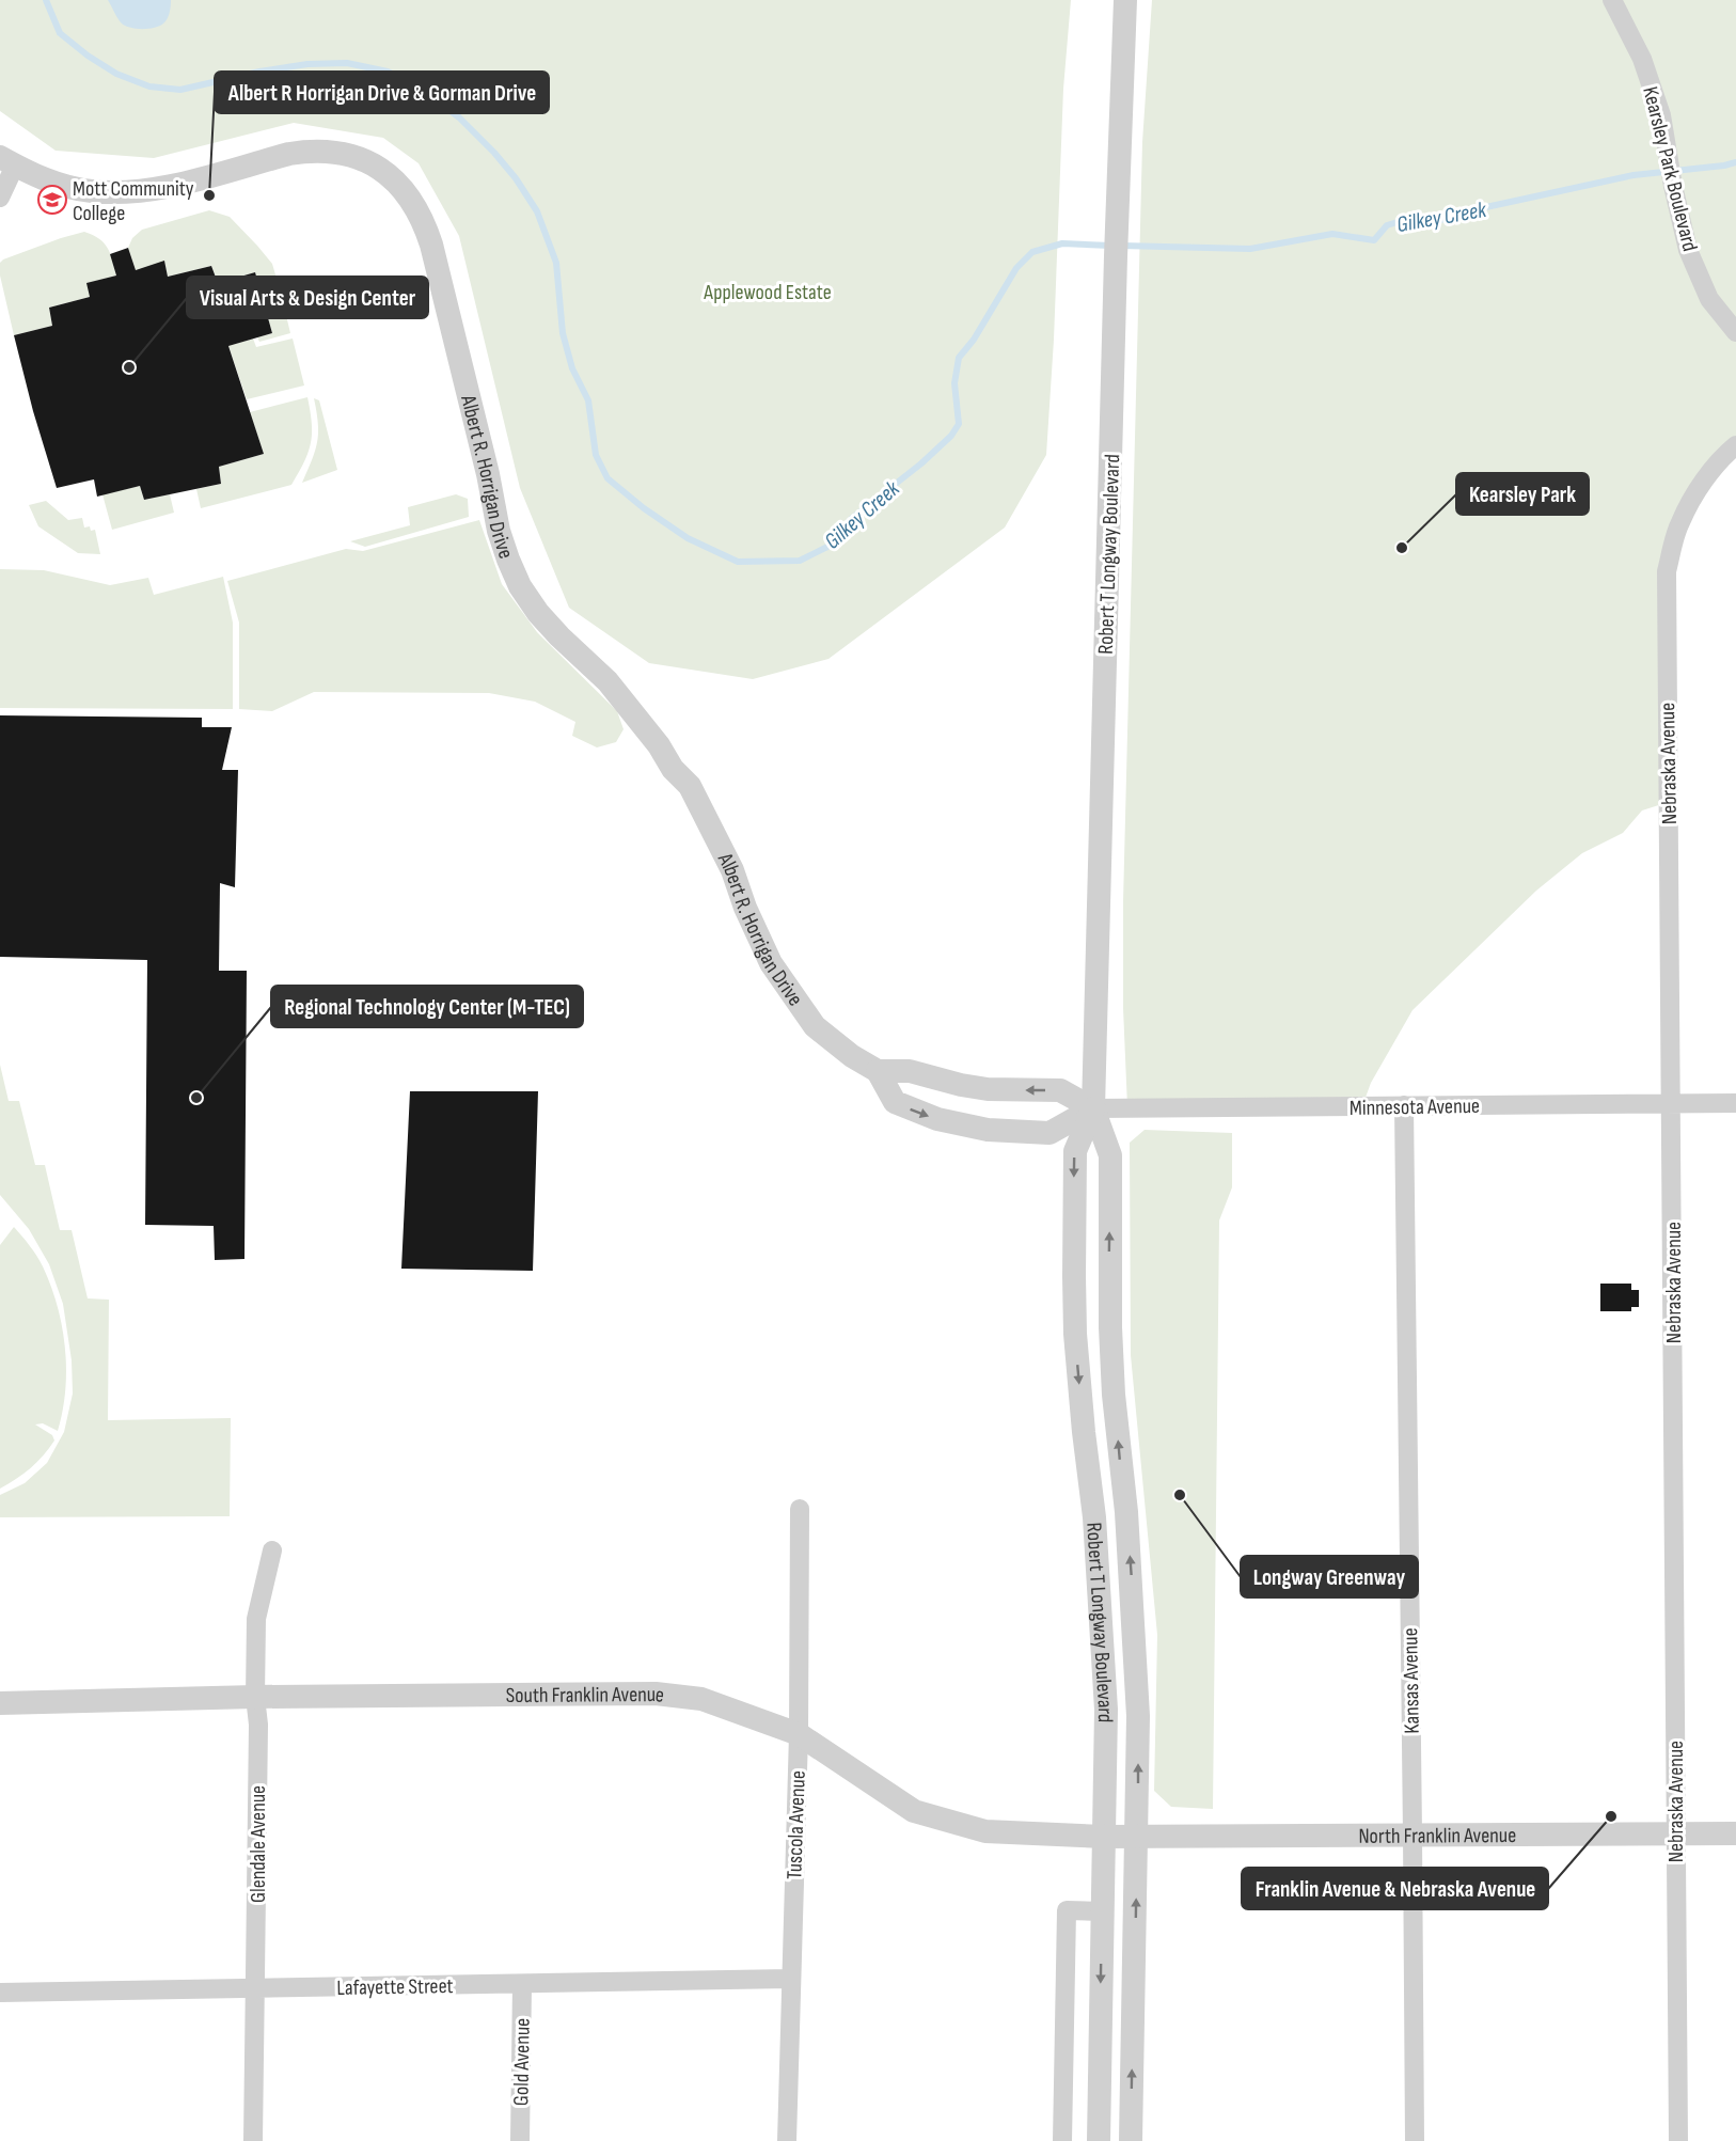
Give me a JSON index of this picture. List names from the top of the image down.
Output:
{
  "streets": {
    "street": [
      "Kearsley Park Boulevard",
      "Albert R. Horrigan Drive",
      "Robert T Longway Boulevard",
      "Nebraska Avenue",
      "Minnesota Avenue",
      "Kansas Avenue",
      "South Franklin Avenue",
      "Tuscola Avenue",
      "North Franklin Avenue",
      "Glendale Avenue",
      "Lafayette Street",
      "Gold Avenue"
    ]
  },
  "crossings": [
    ["Robert T Longway Boulevard", "Minnesota Avenue"],
    ["Robert T Longway Boulevard", "South Franklin Avenue"],
    ["Robert T Longway Boulevard", "North Franklin Avenue"],
    ["Nebraska Avenue", "Minnesota Avenue"],
    ["Nebraska Avenue", "North Franklin Avenue"],
    ["Minnesota Avenue", "Kansas Avenue"],
    ["Kansas Avenue", "North Franklin Avenue"],
    ["South Franklin Avenue", "Tuscola Avenue"],
    ["South Franklin Avenue", "North Franklin Avenue"],
    ["South Franklin Avenue", "Glendale Avenue"],
    ["Tuscola Avenue", "Lafayette Street"],
    ["Glendale Avenue", "Lafayette Street"],
    ["Lafayette Street", "Gold Avenue"]
  ],
  "water": ["Gilkey Creek"],
  "parks": ["Applewood Estate"],
  "places": {
    "other": [
      "Albert R Horrigan Drive & Gorman Drive",
      "Visual Arts & Design Center",
      "Kearsley Park",
      "Regional Technology Center (M-TEC)",
      "Longway Greenway",
      "Franklin Avenue & Nebraska Avenue"
    ],
    "school or university": ["Mott Community College"]
  }
}
